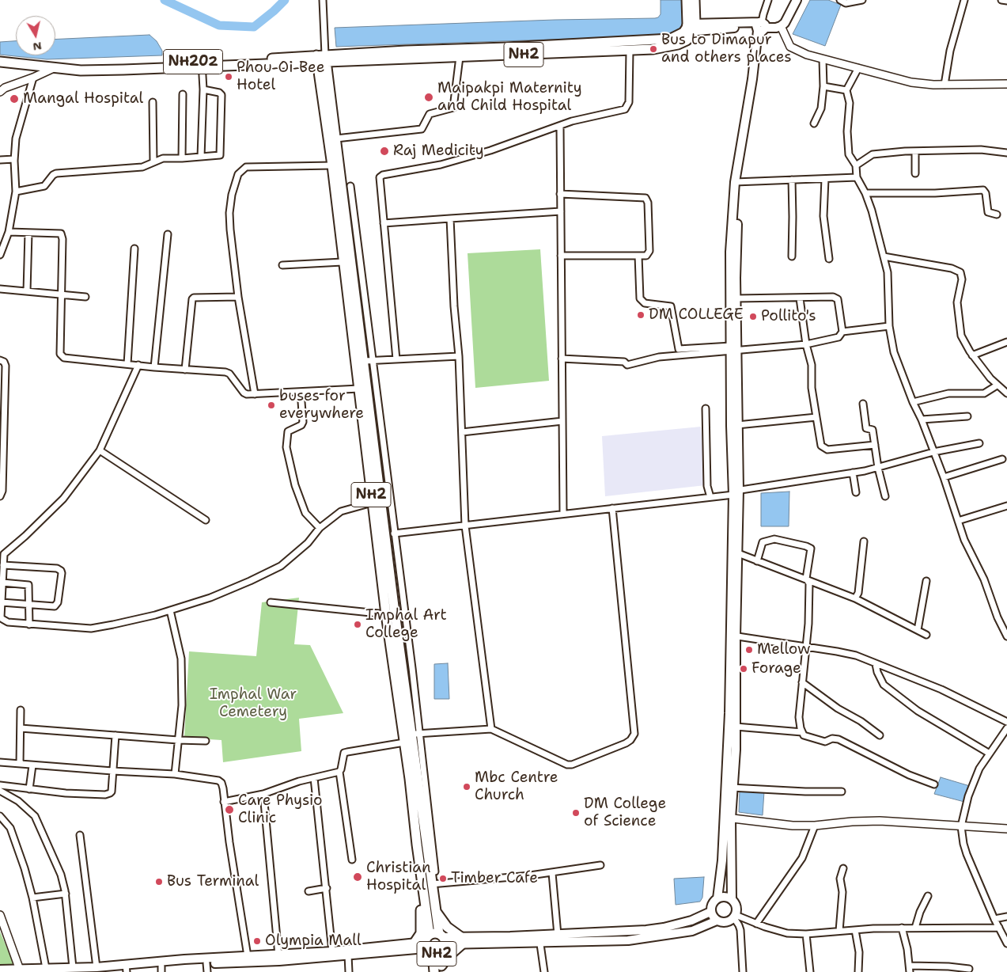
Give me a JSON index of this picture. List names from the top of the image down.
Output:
{
  "streets": {
    "highway": ["NH2", "NH202"]
  },
  "crossings": [
    ["NH2", "NH202"]
  ],
  "parks": ["Imphal War Cemetery"],
  "places": [
    "Bus to Dimapur and others places",
    "Phou-Oi-Bee Hotel",
    "Maipakpi Maternity and Child Hospital",
    "Mangal Hospital",
    "Raj Medicity",
    "DM COLLEGE",
    "Pollito's",
    "buses for everywhere",
    "Imphal Art College",
    "Mellow",
    "Forage",
    "Mbc Centre Church",
    "Care Physio Clinic",
    "DM College of Science",
    "Christian Hospital",
    "Timber Cafe",
    "Bus Terminal",
    "Olympia Mall"
  ],
  "north": "bottom"
}
